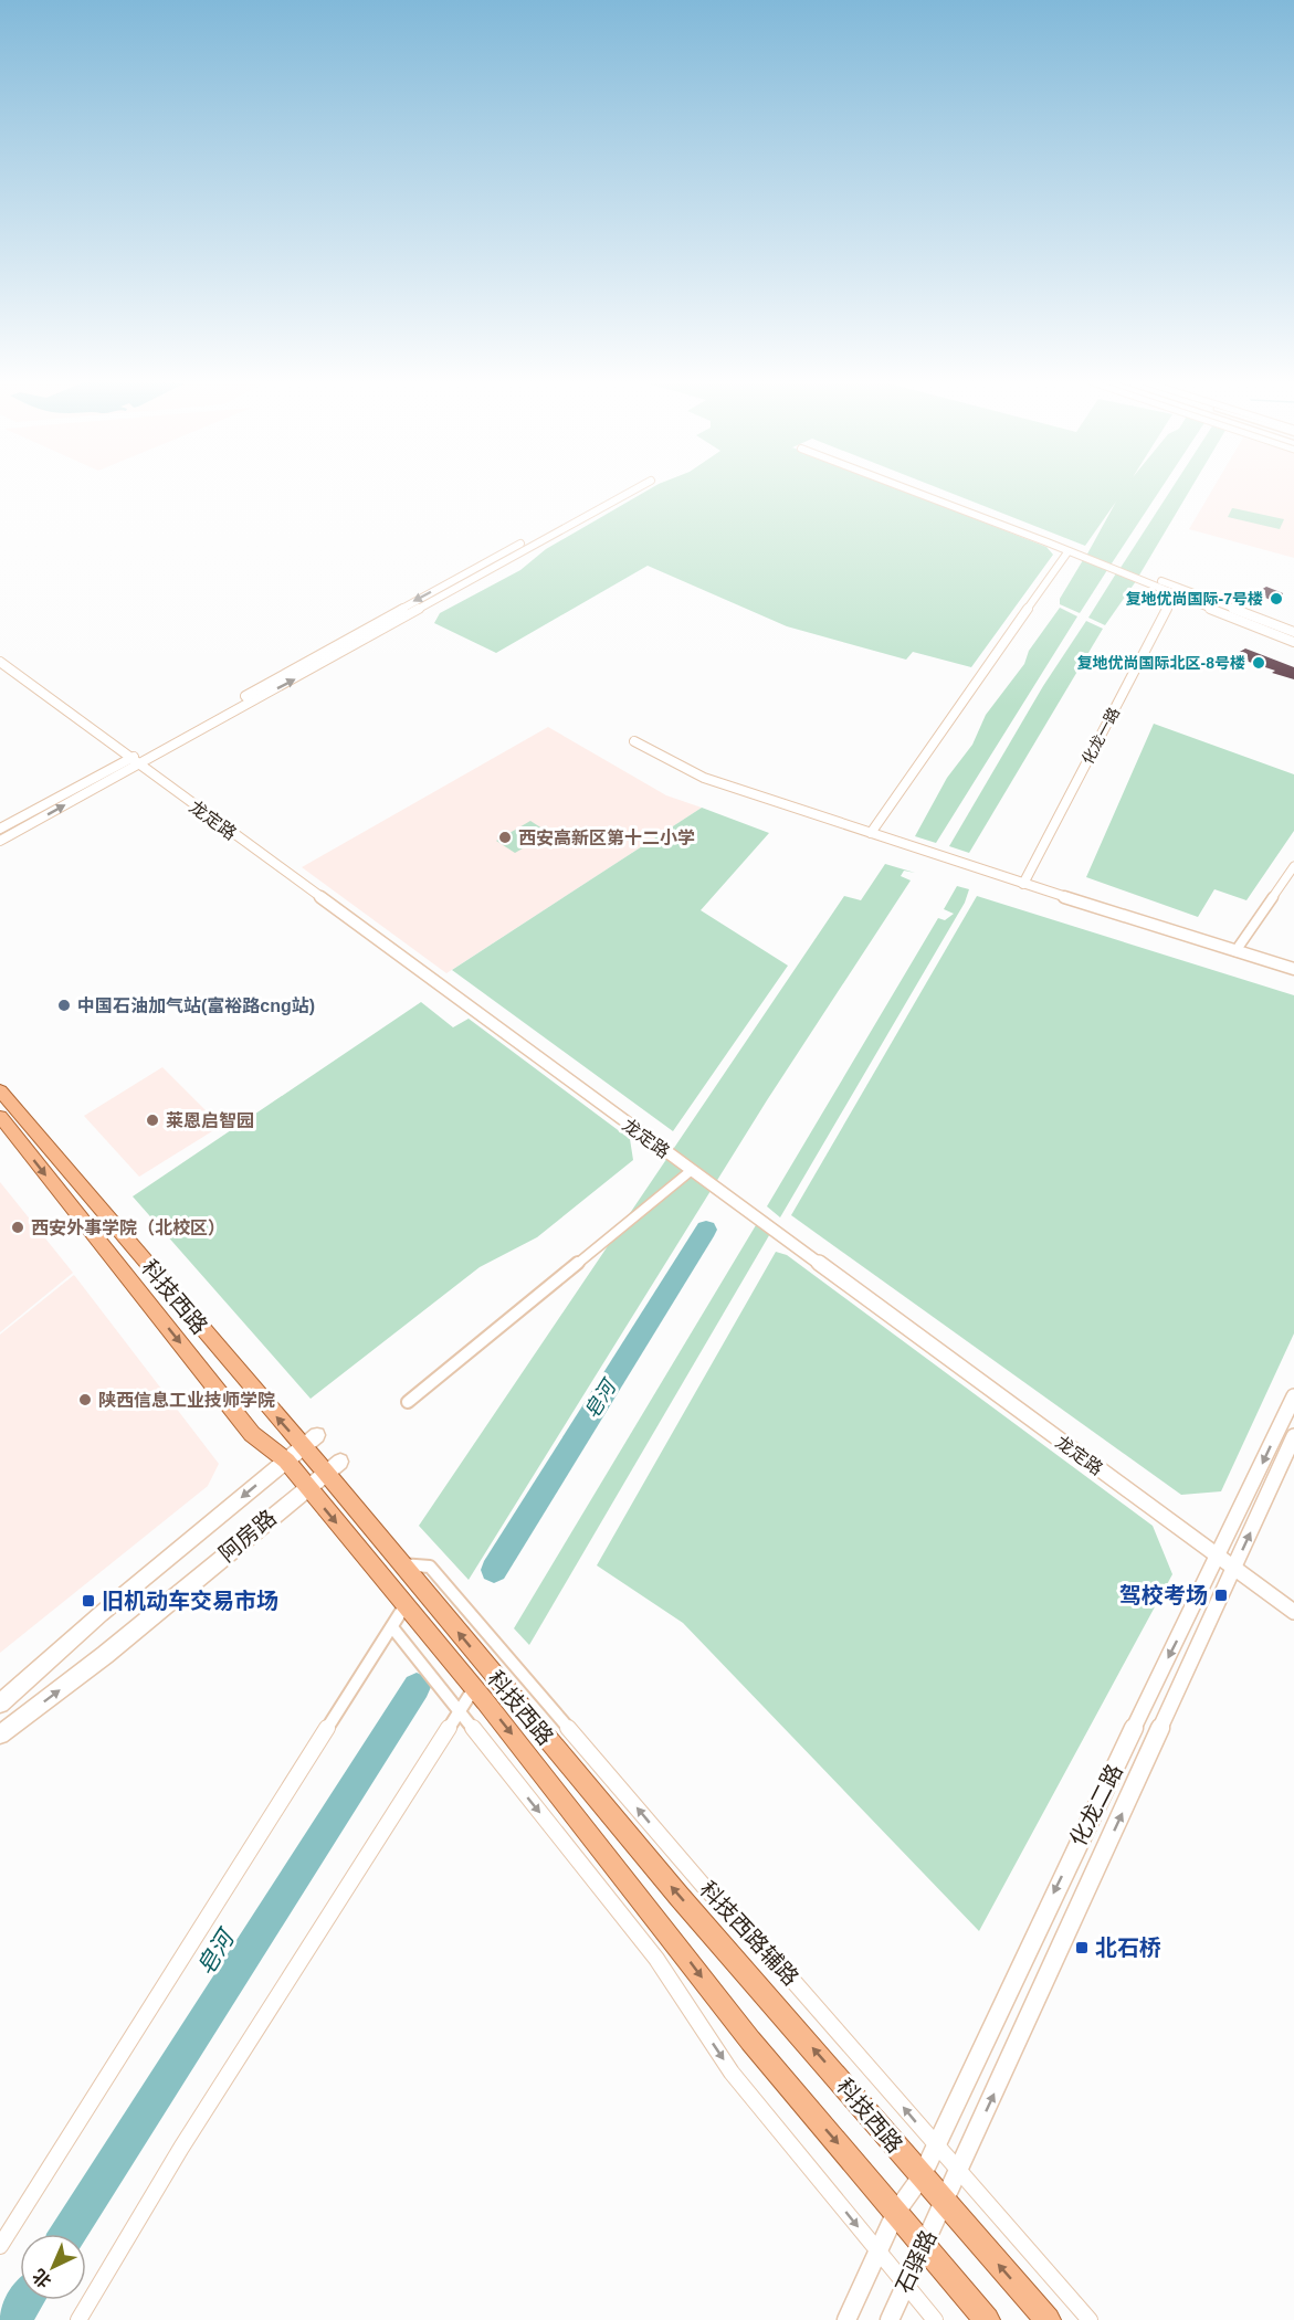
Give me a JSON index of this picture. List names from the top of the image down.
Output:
{
  "streets": {
    "main road": ["科技西路", "阿房路"],
    "street": [
      "化龙一路",
      "龙定路",
      "化龙二路",
      "科技西路辅路",
      "石驿路"
    ]
  },
  "crossings": [
    ["龙定路", "化龙二路"],
    ["科技西路", "阿房路"],
    ["科技西路", "化龙二路"],
    ["科技西路", "科技西路辅路"],
    ["科技西路", "石驿路"],
    ["化龙二路", "科技西路辅路"],
    ["化龙二路", "石驿路"]
  ],
  "water": ["皂河"],
  "places": {
    "other": [
      "复地优尚国际-7号楼",
      "复地优尚国际北区-8号楼",
      "西安高新区第十二小学",
      "中国石油加气站(富裕路cng站)",
      "莱恩启智园",
      "西安外事学院（北校区）",
      "陕西信息工业技师学院"
    ],
    "transit": ["驾校考场", "旧机动车交易市场", "北石桥"]
  },
  "north": "bottom left"
}
